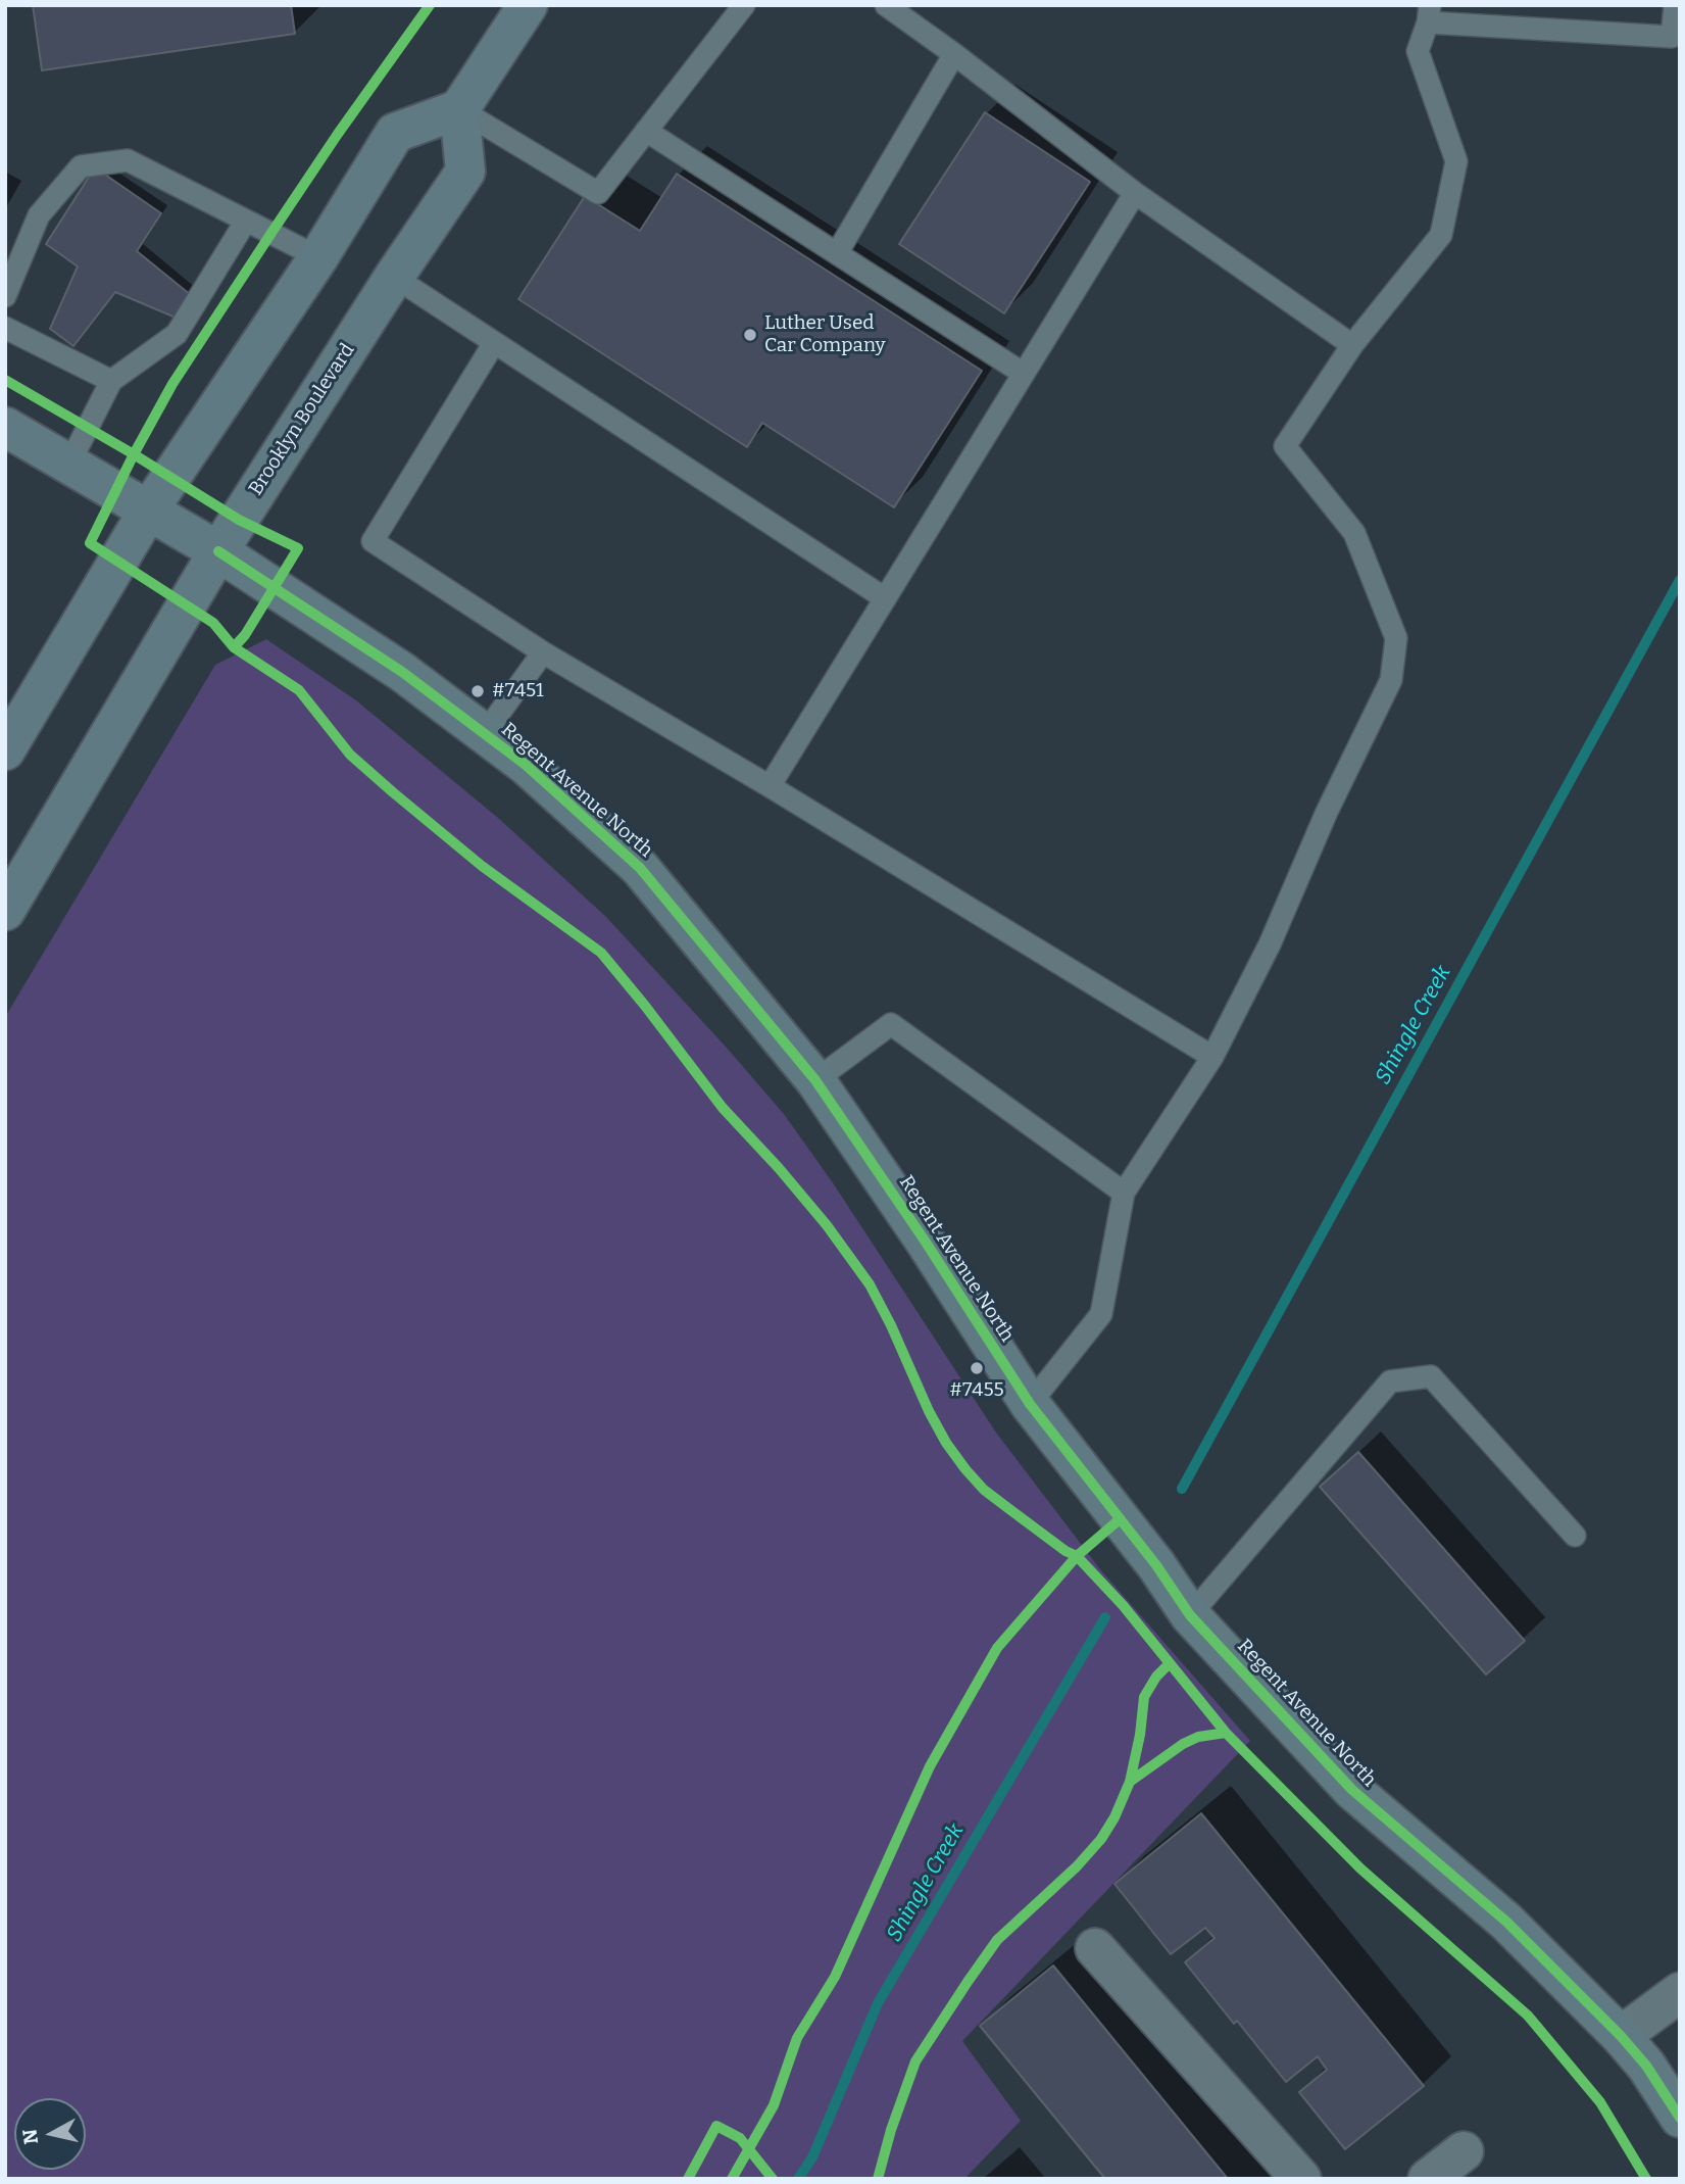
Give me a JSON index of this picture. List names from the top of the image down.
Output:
{
  "streets": {
    "street": ["Brooklyn Boulevard", "Regent Avenue North"]
  },
  "crossings": [
    ["Brooklyn Boulevard", "Regent Avenue North"]
  ],
  "water": ["Shingle Creek"],
  "places": ["Luther Used Car Company", "#7451", "#7455"],
  "north": "left"
}
